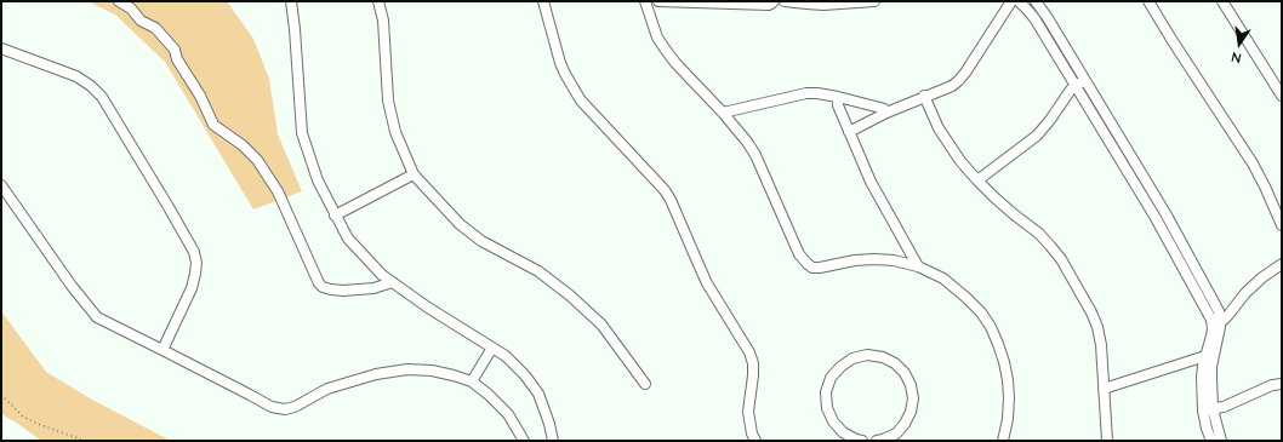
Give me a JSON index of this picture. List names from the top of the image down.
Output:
{
  "north": "bottom"
}
